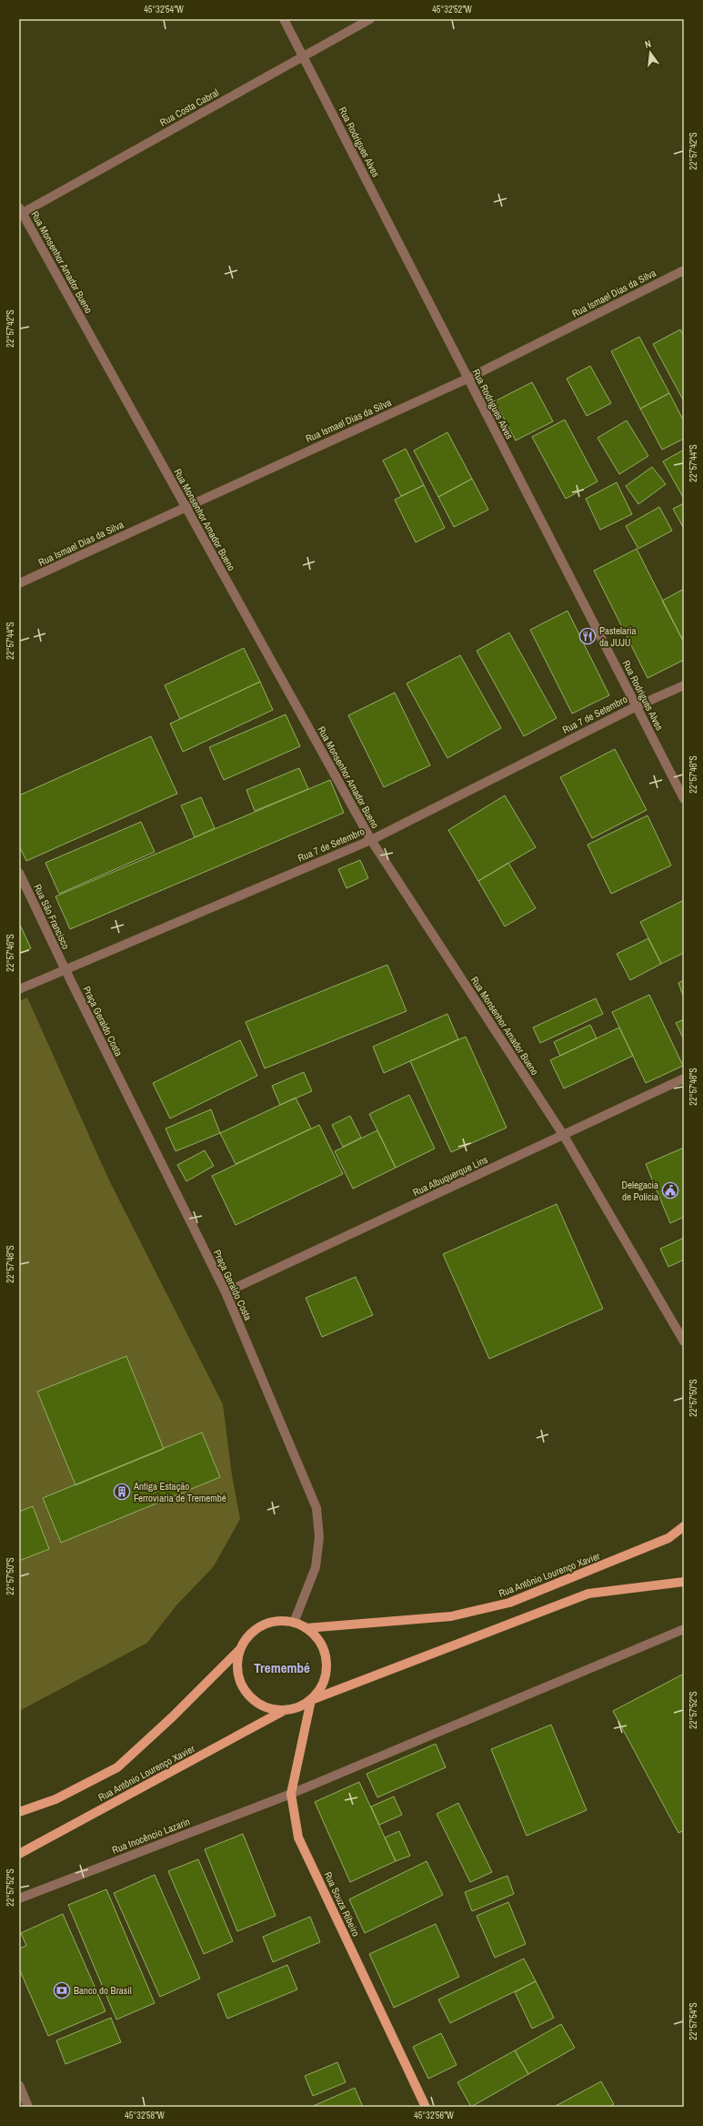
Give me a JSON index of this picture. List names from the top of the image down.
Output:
{
  "streets": {
    "main road": ["Rua Antônio Lourenço Xavier", "Rua Souza Ribeiro"],
    "street": [
      "Rua Costa Cabral",
      "Rua Rodrigues Alves",
      "Rua Monsenhor Amador Bueno",
      "Rua Ismael Dias da Silva",
      "Rua 7 de Setembro",
      "Rua São Francisco",
      "Praça Geraldo Costa",
      "Rua Albuquerque Lins",
      "Rua Inocêncio Lazarin"
    ]
  },
  "crossings": [
    ["Rua Costa Cabral", "Rua Rodrigues Alves"],
    ["Rua Costa Cabral", "Rua Monsenhor Amador Bueno"],
    ["Rua Rodrigues Alves", "Rua Ismael Dias da Silva"],
    ["Rua Rodrigues Alves", "Rua 7 de Setembro"],
    ["Rua Monsenhor Amador Bueno", "Rua Ismael Dias da Silva"],
    ["Rua Monsenhor Amador Bueno", "Rua 7 de Setembro"],
    ["Rua Monsenhor Amador Bueno", "Rua Albuquerque Lins"],
    ["Rua 7 de Setembro", "Rua São Francisco"],
    ["Rua 7 de Setembro", "Praça Geraldo Costa"],
    ["Rua São Francisco", "Praça Geraldo Costa"],
    ["Praça Geraldo Costa", "Rua Albuquerque Lins"],
    ["Praça Geraldo Costa", "Rua Antônio Lourenço Xavier"],
    ["Praça Geraldo Costa", "Rua Souza Ribeiro"],
    ["Rua Antônio Lourenço Xavier", "Rua Souza Ribeiro"],
    ["Rua Inocêncio Lazarin", "Rua Souza Ribeiro"]
  ],
  "districts": ["Tremembé"],
  "places": {
    "restaurant": ["Pastelaria da JUJU"],
    "public building": ["Delegacia de Polícia"],
    "building": ["Antiga Estação Ferroviaria de Tremembé"],
    "bank": ["Banco do Brasil"]
  },
  "north": "top",
  "coordinates": [
    "45°32'54\"W",
    "45°32'52\"W",
    "22°57'42\"S",
    "22°57'44\"S",
    "22°57'46\"S",
    "22°57'48\"S",
    "22°57'50\"S",
    "22°57'52\"S",
    "22°57'54\"S",
    "45°32'58\"W",
    "45°32'56\"W"
  ]
}
